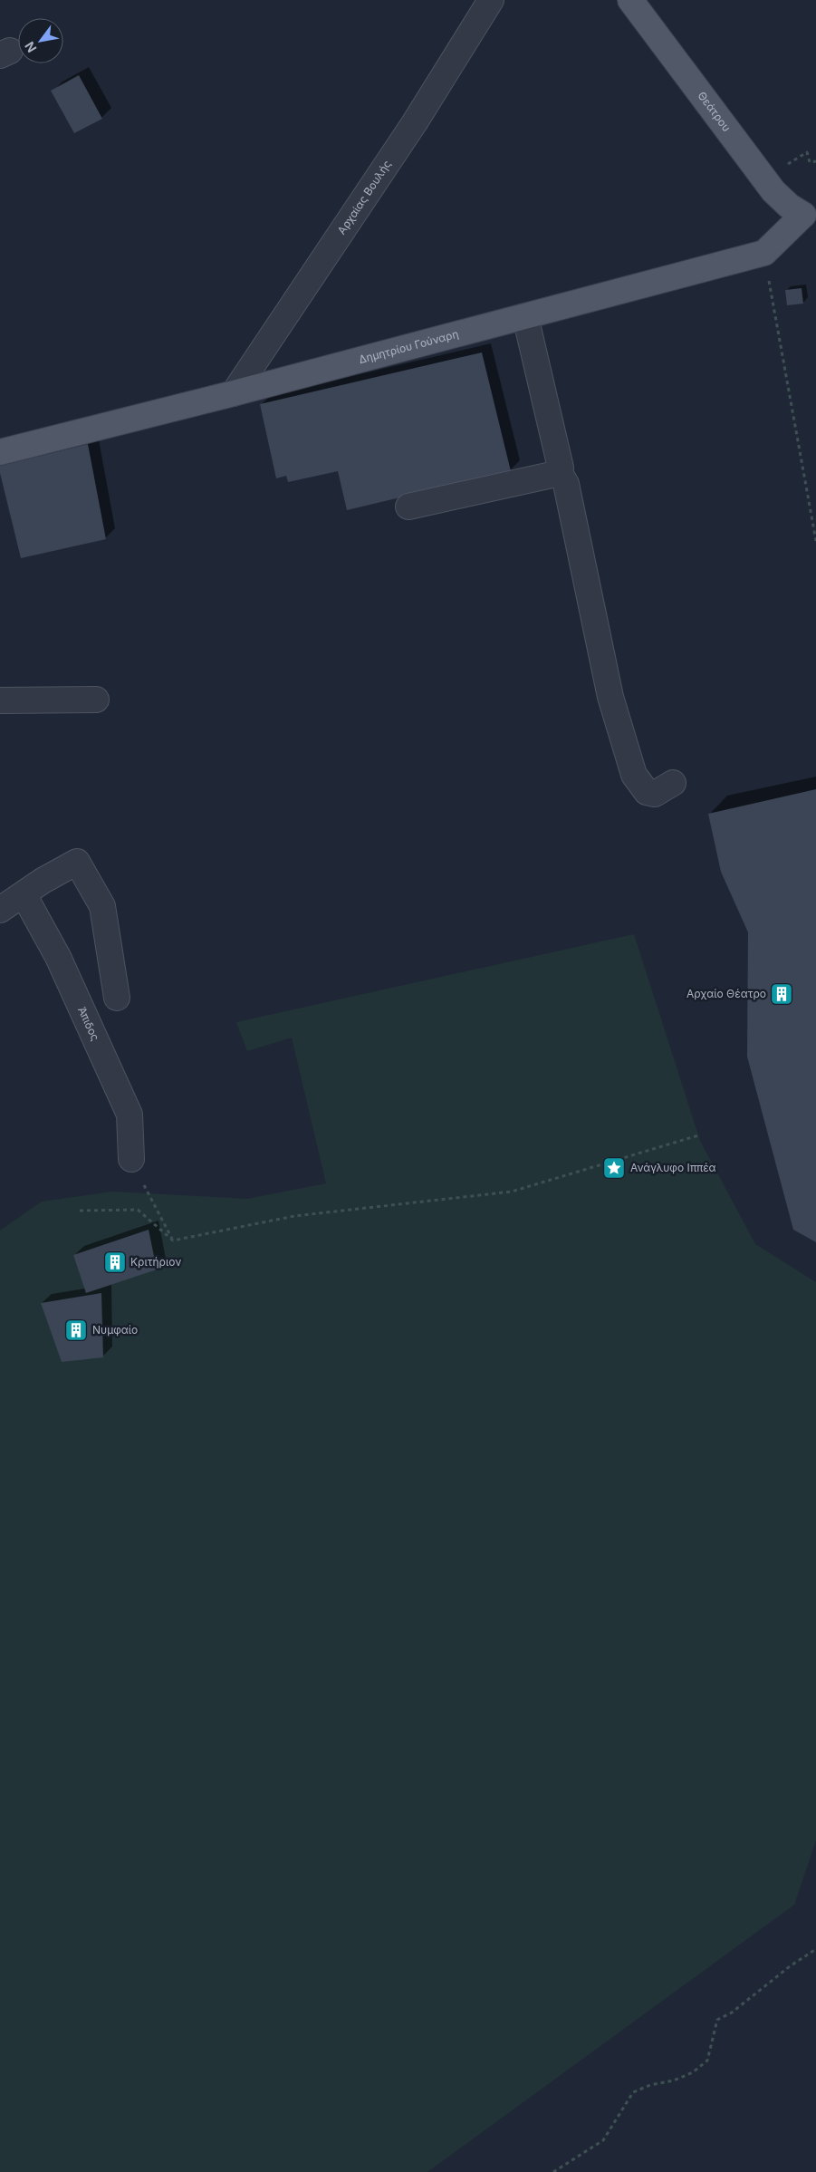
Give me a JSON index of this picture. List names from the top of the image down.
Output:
{
  "streets": {
    "main road": ["Θεάτρου", "Δημητρίου Γούναρη"],
    "street": ["Αρχαίας Βουλής", "Άπιδος"]
  },
  "crossings": [
    ["Θεάτρου", "Δημητρίου Γούναρη"],
    ["Αρχαίας Βουλής", "Δημητρίου Γούναρη"]
  ],
  "places": {
    "building": ["Αρχαίο Θέατρο", "Κριτήριον", "Νυμφαίο"],
    "place": ["Ανάγλυφο Ιππέα"]
  },
  "north": "bottom left"
}
